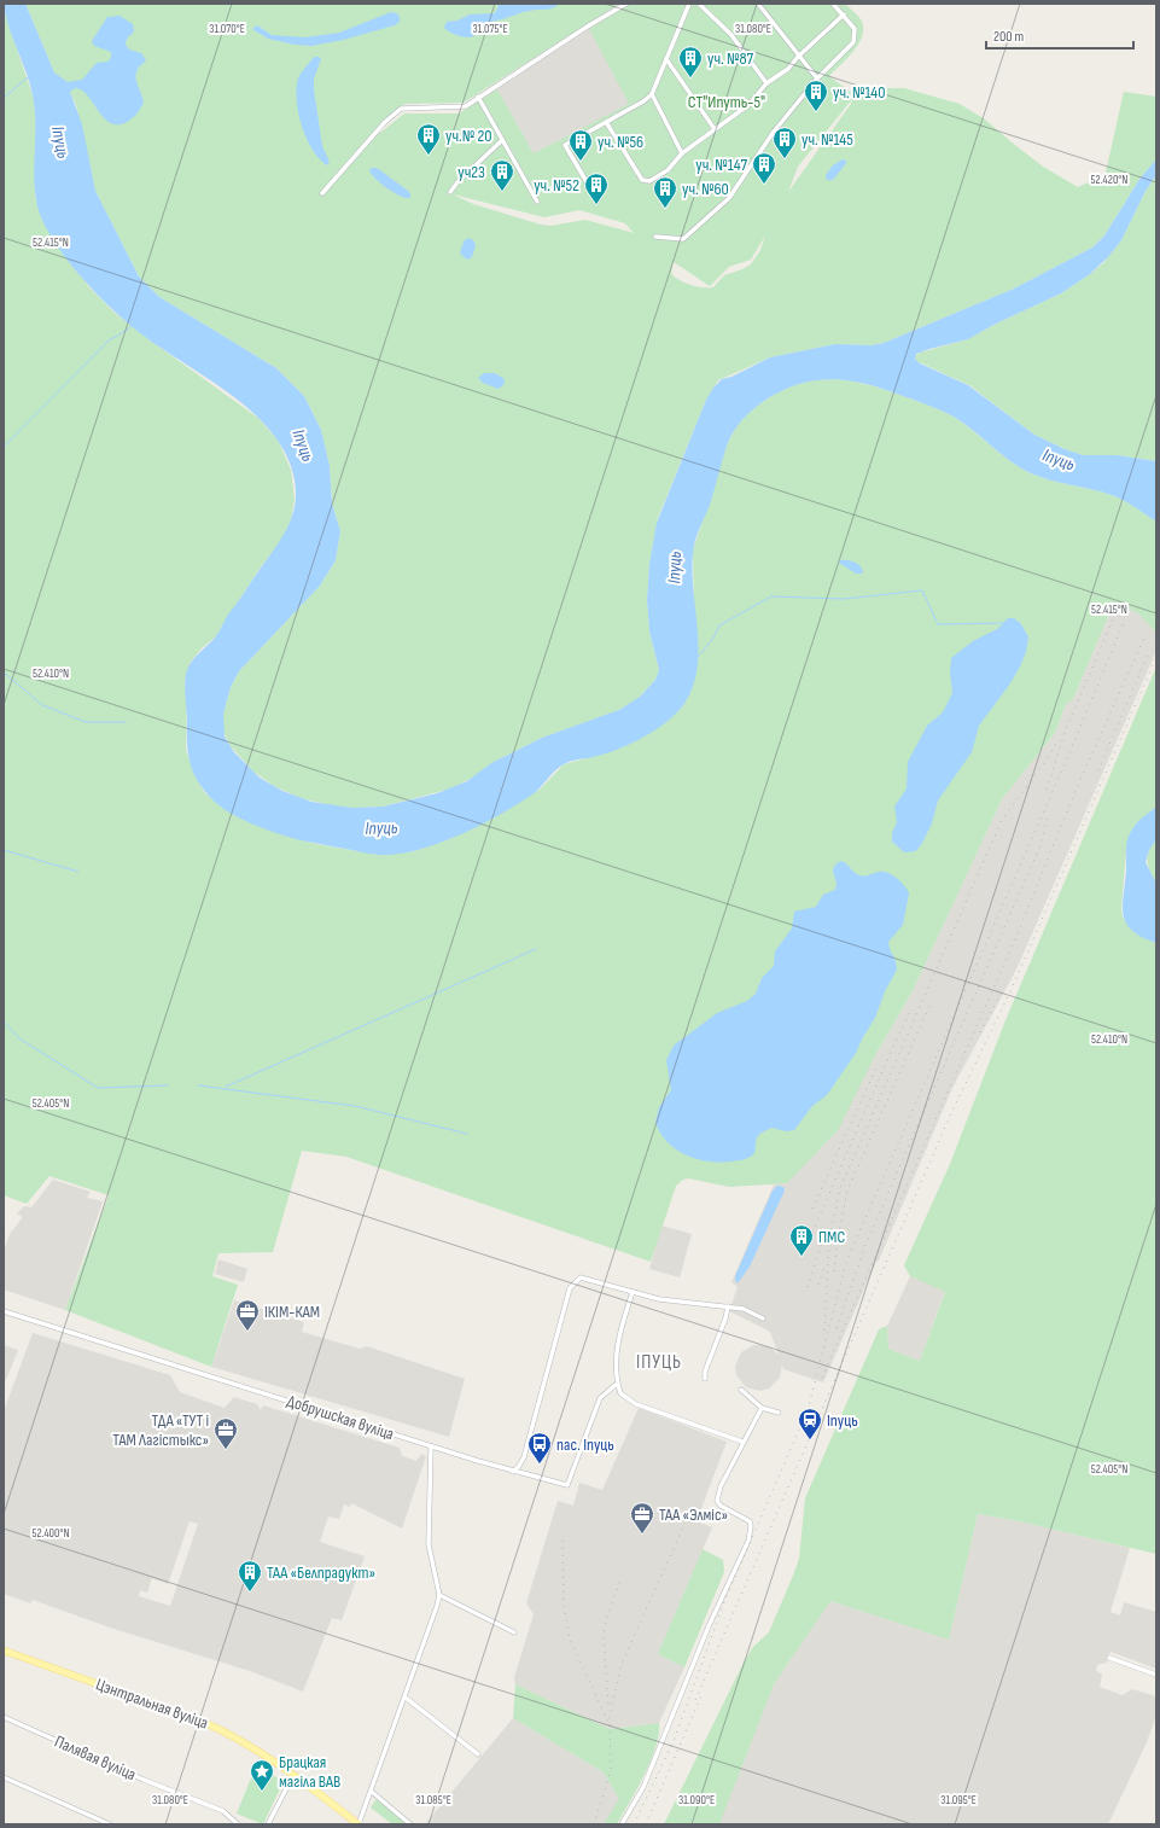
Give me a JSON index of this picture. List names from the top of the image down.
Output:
{
  "streets": {
    "main road": ["Цэнтральная вуліца"],
    "street": ["Добрушская вуліца", "Палявая вуліца"]
  },
  "districts": ["ІПУЦЬ"],
  "water": ["Іпуць"],
  "parks": ["СТ\"Ипуть-5\""],
  "places": {
    "building": [
      "уч. №87",
      "уч. №140",
      "уч.№ 20",
      "уч. №145",
      "уч. №56",
      "уч. №147",
      "уч23",
      "уч. №52",
      "уч. №60",
      "ПМС",
      "ТАА «Белпрадукт»"
    ],
    "office": ["ІКІМ-КАМ", "ТДА «ТУТ і ТАМ Лагістыкс»", "ТАА «Элміс»"],
    "station": ["Іпуць"],
    "bus stop": ["пас. Іпуць"],
    "place": ["Брацкая магіла ВАВ"]
  },
  "scale_bar": "200 m",
  "coordinates": [
    "31.070°E",
    "31.075°E",
    "31.080°E",
    "52.420°N",
    "52.415°N",
    "52.410°N",
    "52.405°N",
    "52.400°N",
    "31.085°E",
    "31.090°E",
    "31.095°E"
  ]
}
